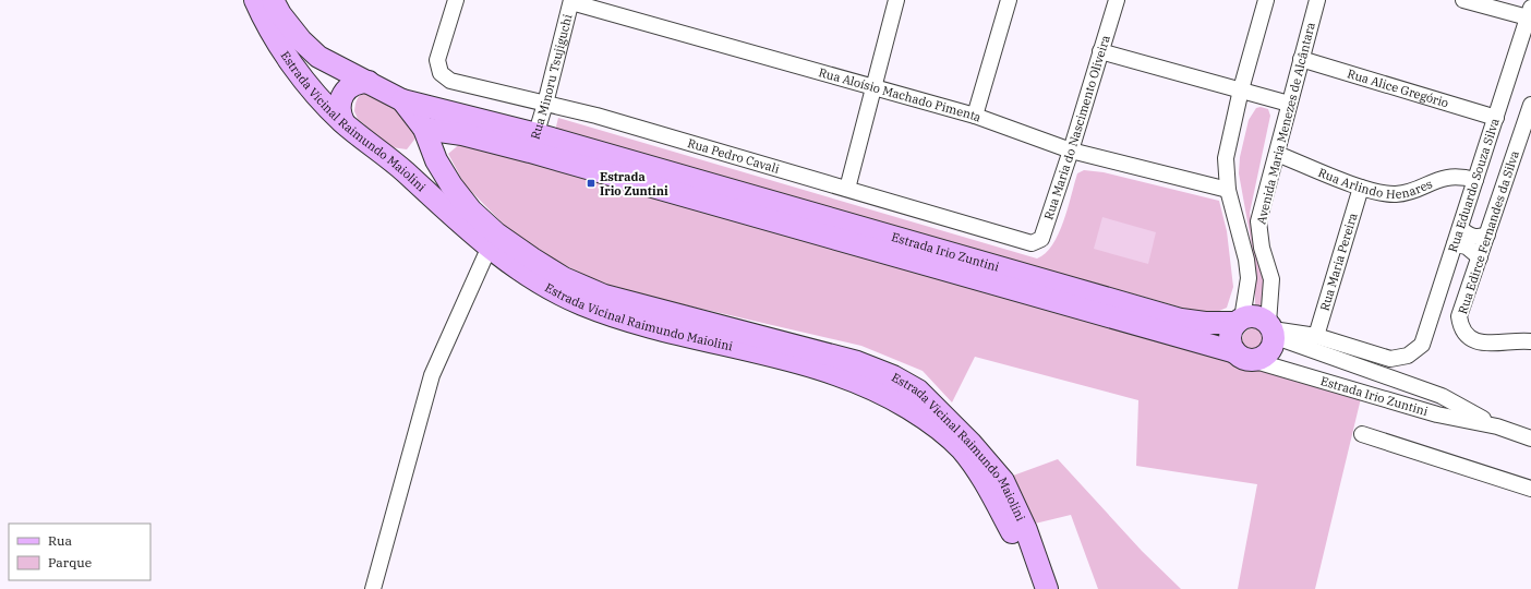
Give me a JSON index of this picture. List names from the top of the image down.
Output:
{
  "streets": {
    "main road": ["Estrada Vicinal Raimundo Maiolini", "Estrada Irio Zuntini"],
    "street": [
      "Rua Minoru Tsujiguchi",
      "Rua Alice Gregório",
      "Rua Aloísio Machado Pimenta",
      "Avenida Maria Menezes de Alcântara",
      "Rua Maria do Nascimento Oliveira",
      "Rua Pedro Cavali",
      "Rua Arlindo Henares",
      "Rua Eduardo Souza Silva",
      "Rua Edirce Fernandes da Silva",
      "Rua Maria Pereira"
    ]
  },
  "crossings": [
    ["Rua Minoru Tsujiguchi", "Rua Aloísio Machado Pimenta"],
    ["Rua Minoru Tsujiguchi", "Rua Pedro Cavali"],
    ["Rua Minoru Tsujiguchi", "Estrada Irio Zuntini"],
    ["Rua Alice Gregório", "Avenida Maria Menezes de Alcântara"],
    ["Rua Alice Gregório", "Rua Eduardo Souza Silva"],
    ["Rua Aloísio Machado Pimenta", "Avenida Maria Menezes de Alcântara"],
    ["Rua Aloísio Machado Pimenta", "Rua Maria do Nascimento Oliveira"],
    ["Estrada Vicinal Raimundo Maiolini", "Estrada Irio Zuntini"],
    ["Avenida Maria Menezes de Alcântara", "Rua Arlindo Henares"],
    ["Avenida Maria Menezes de Alcântara", "Estrada Irio Zuntini"],
    ["Rua Maria do Nascimento Oliveira", "Rua Pedro Cavali"],
    ["Rua Arlindo Henares", "Rua Eduardo Souza Silva"],
    ["Rua Arlindo Henares", "Rua Maria Pereira"],
    ["Rua Eduardo Souza Silva", "Rua Maria Pereira"]
  ],
  "places": {
    "transit": ["Estrada Irio Zuntini"]
  },
  "legend": ["Rua", "Parque"]
}
